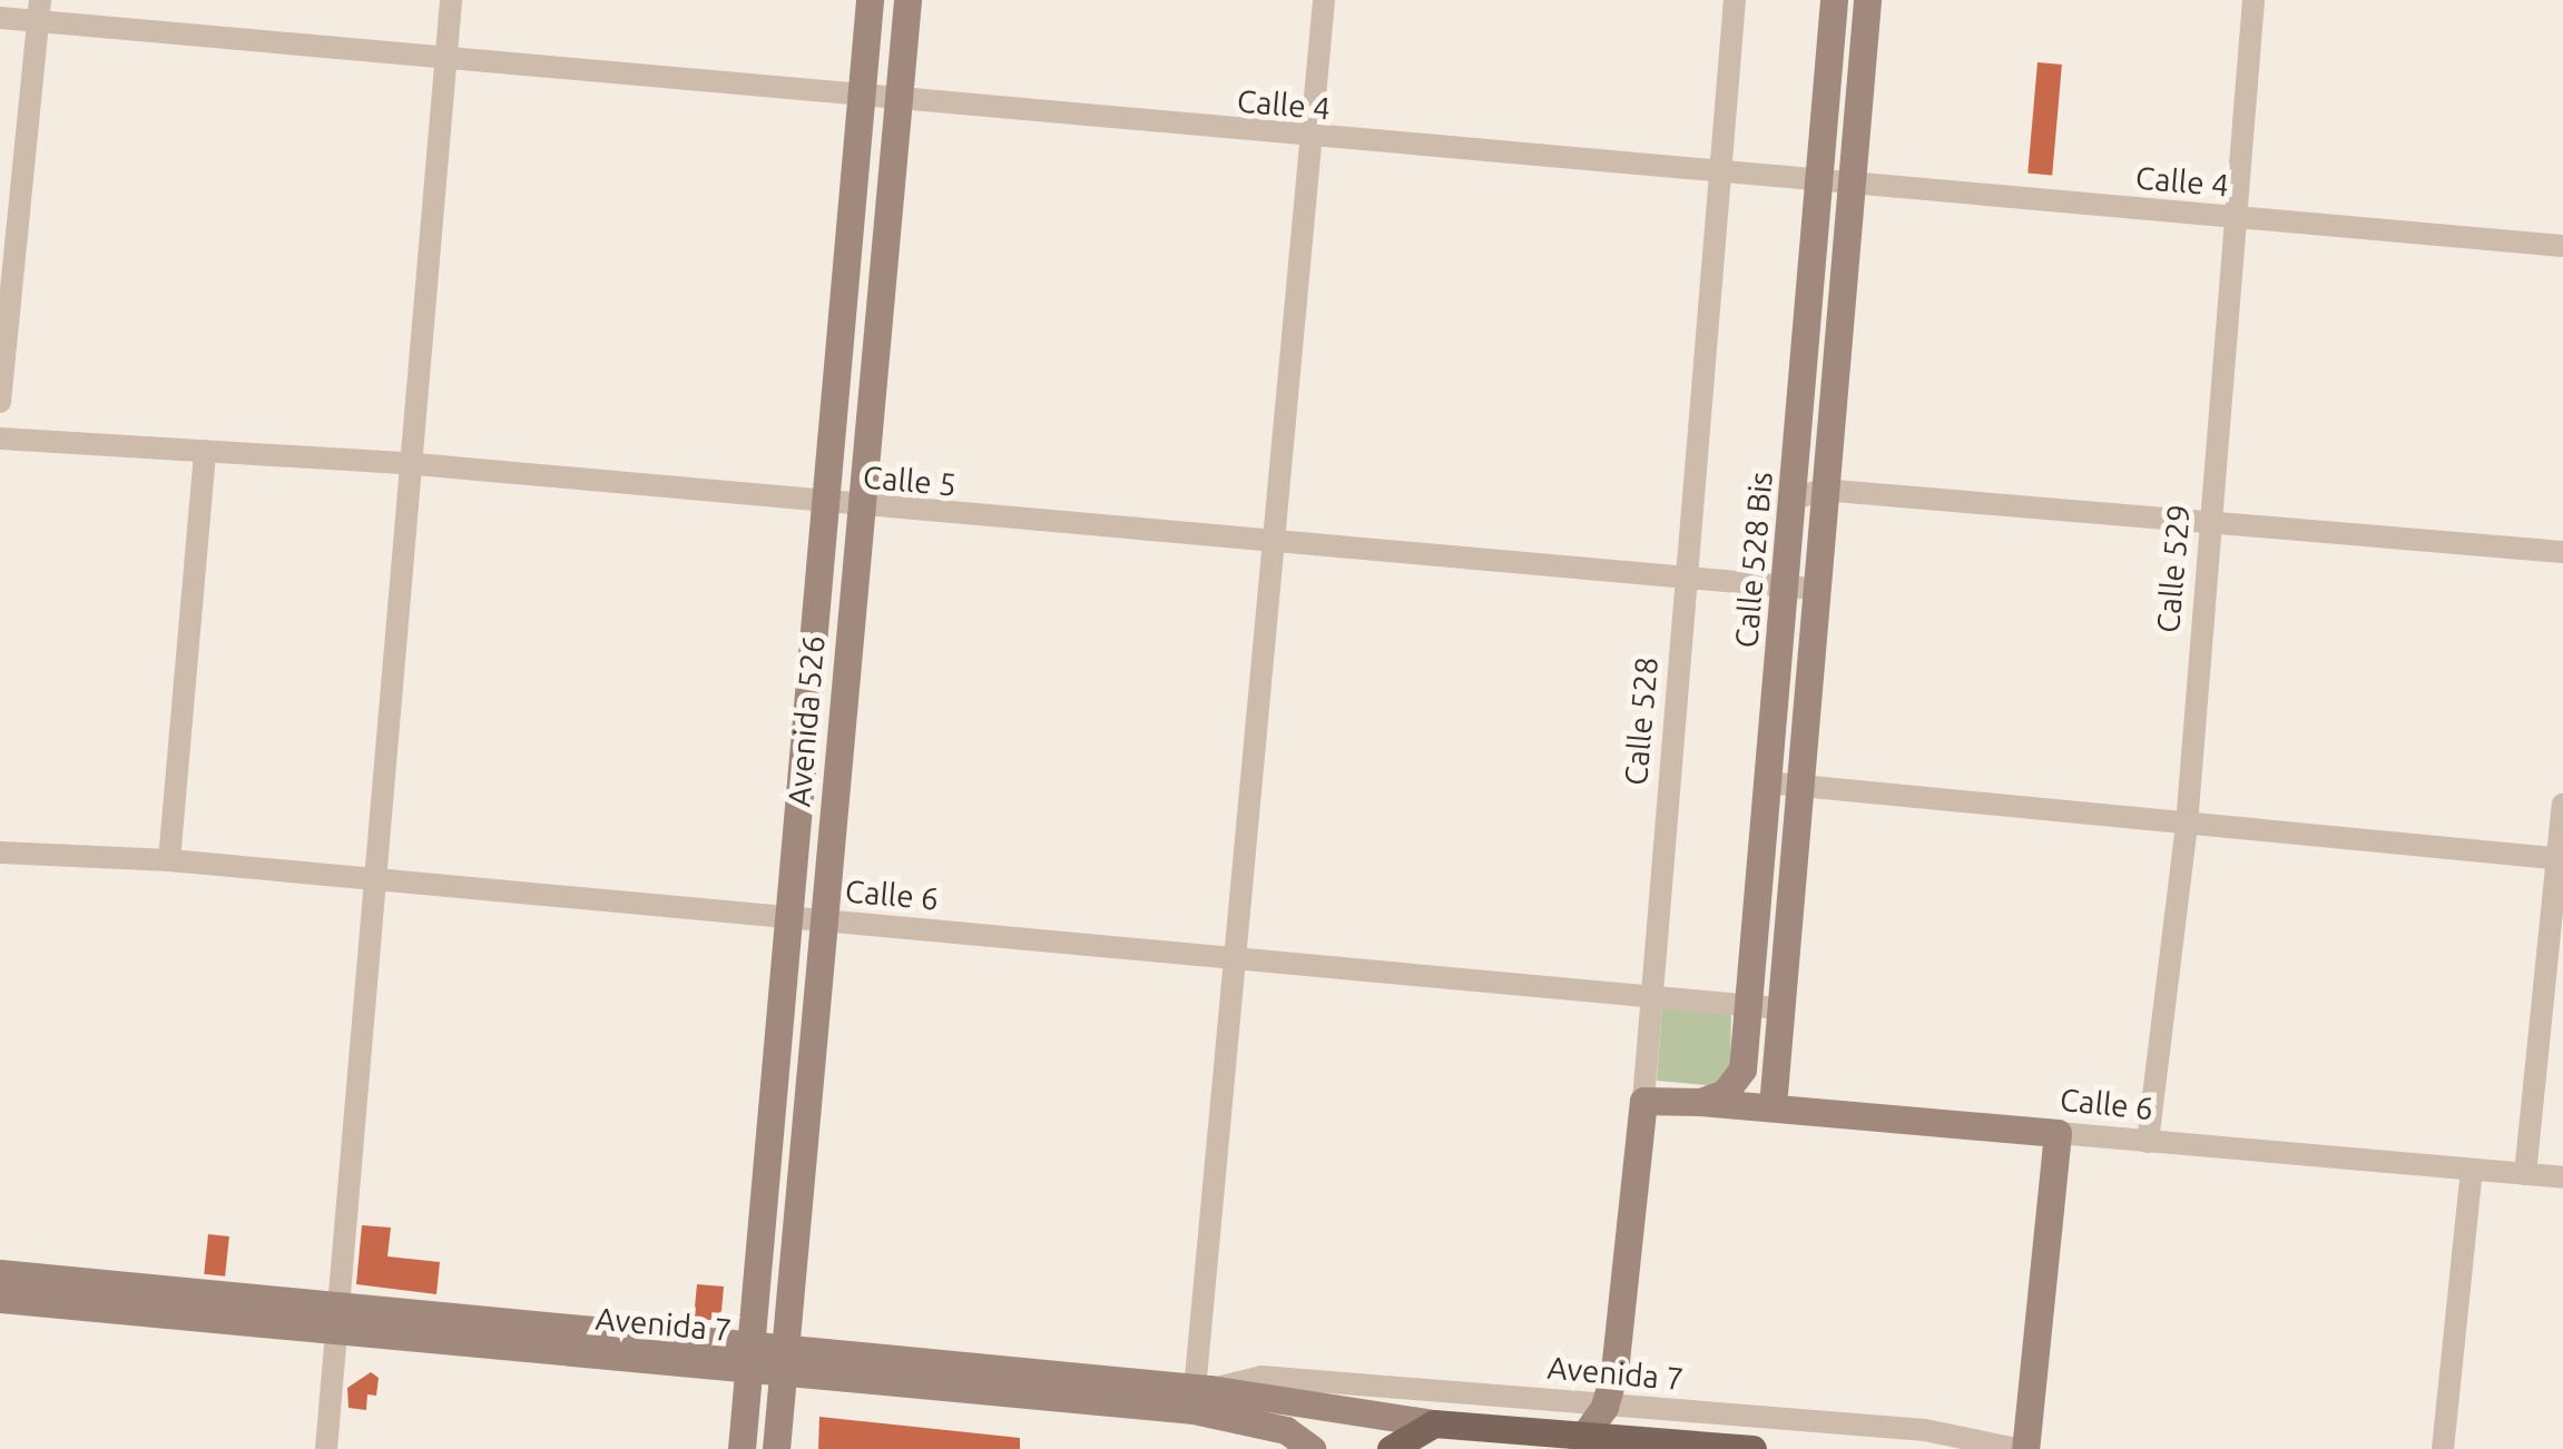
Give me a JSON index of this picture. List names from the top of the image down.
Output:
{
  "streets": {
    "main road": [
      "Calle 528 Bis",
      "Avenida 526",
      "Calle 528",
      "Calle 6",
      "Avenida 7"
    ],
    "street": ["Calle 4", "Calle 5", "Calle 529"]
  },
  "crossings": [
    ["Calle 4", "Calle 528 Bis"],
    ["Calle 4", "Calle 529"],
    ["Calle 4", "Avenida 526"],
    ["Calle 4", "Calle 528"],
    ["Calle 5", "Calle 528 Bis"],
    ["Calle 5", "Avenida 526"],
    ["Calle 5", "Calle 528"],
    ["Calle 528 Bis", "Calle 6"],
    ["Calle 529", "Calle 6"],
    ["Avenida 526", "Calle 6"],
    ["Avenida 526", "Avenida 7"],
    ["Calle 528", "Calle 6"],
    ["Calle 528", "Avenida 7"]
  ]
}
